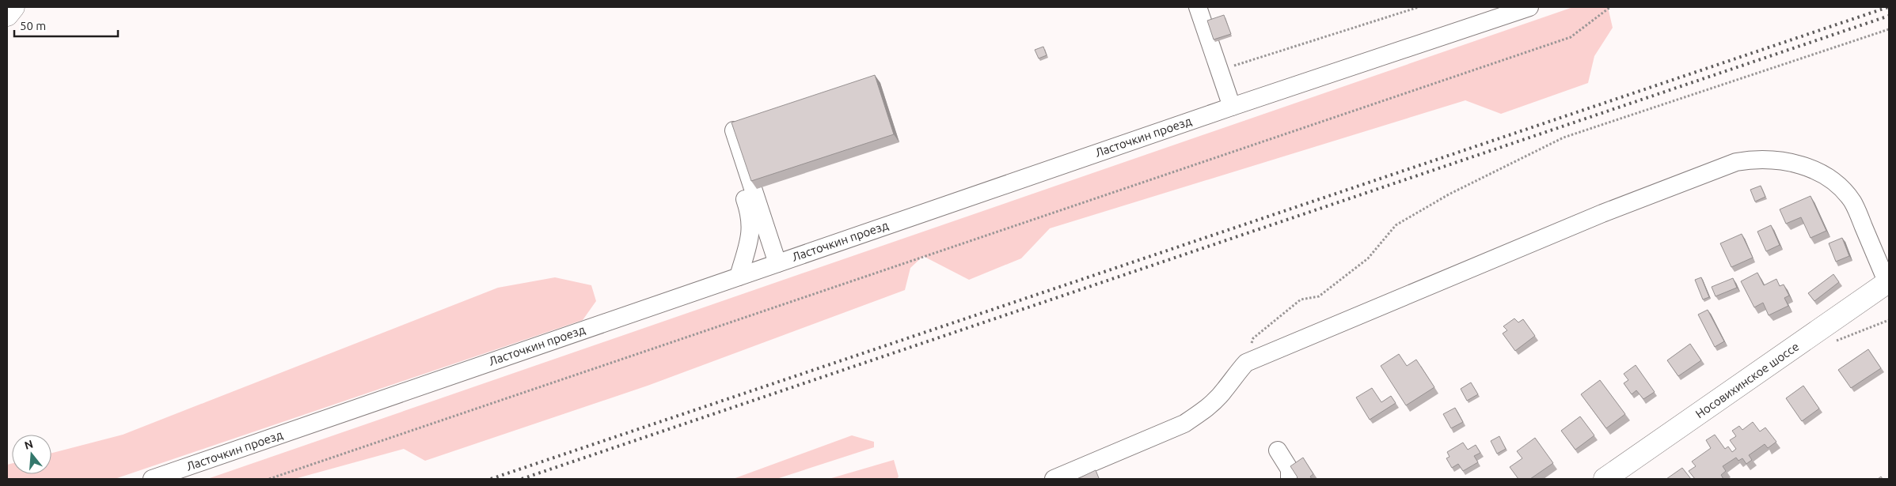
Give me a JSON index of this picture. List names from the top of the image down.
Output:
{
  "streets": {
    "main road": ["Носовихинское шоссе"],
    "street": ["Ласточкин проезд"]
  },
  "scale_bar": "50 m",
  "north": "top"
}
